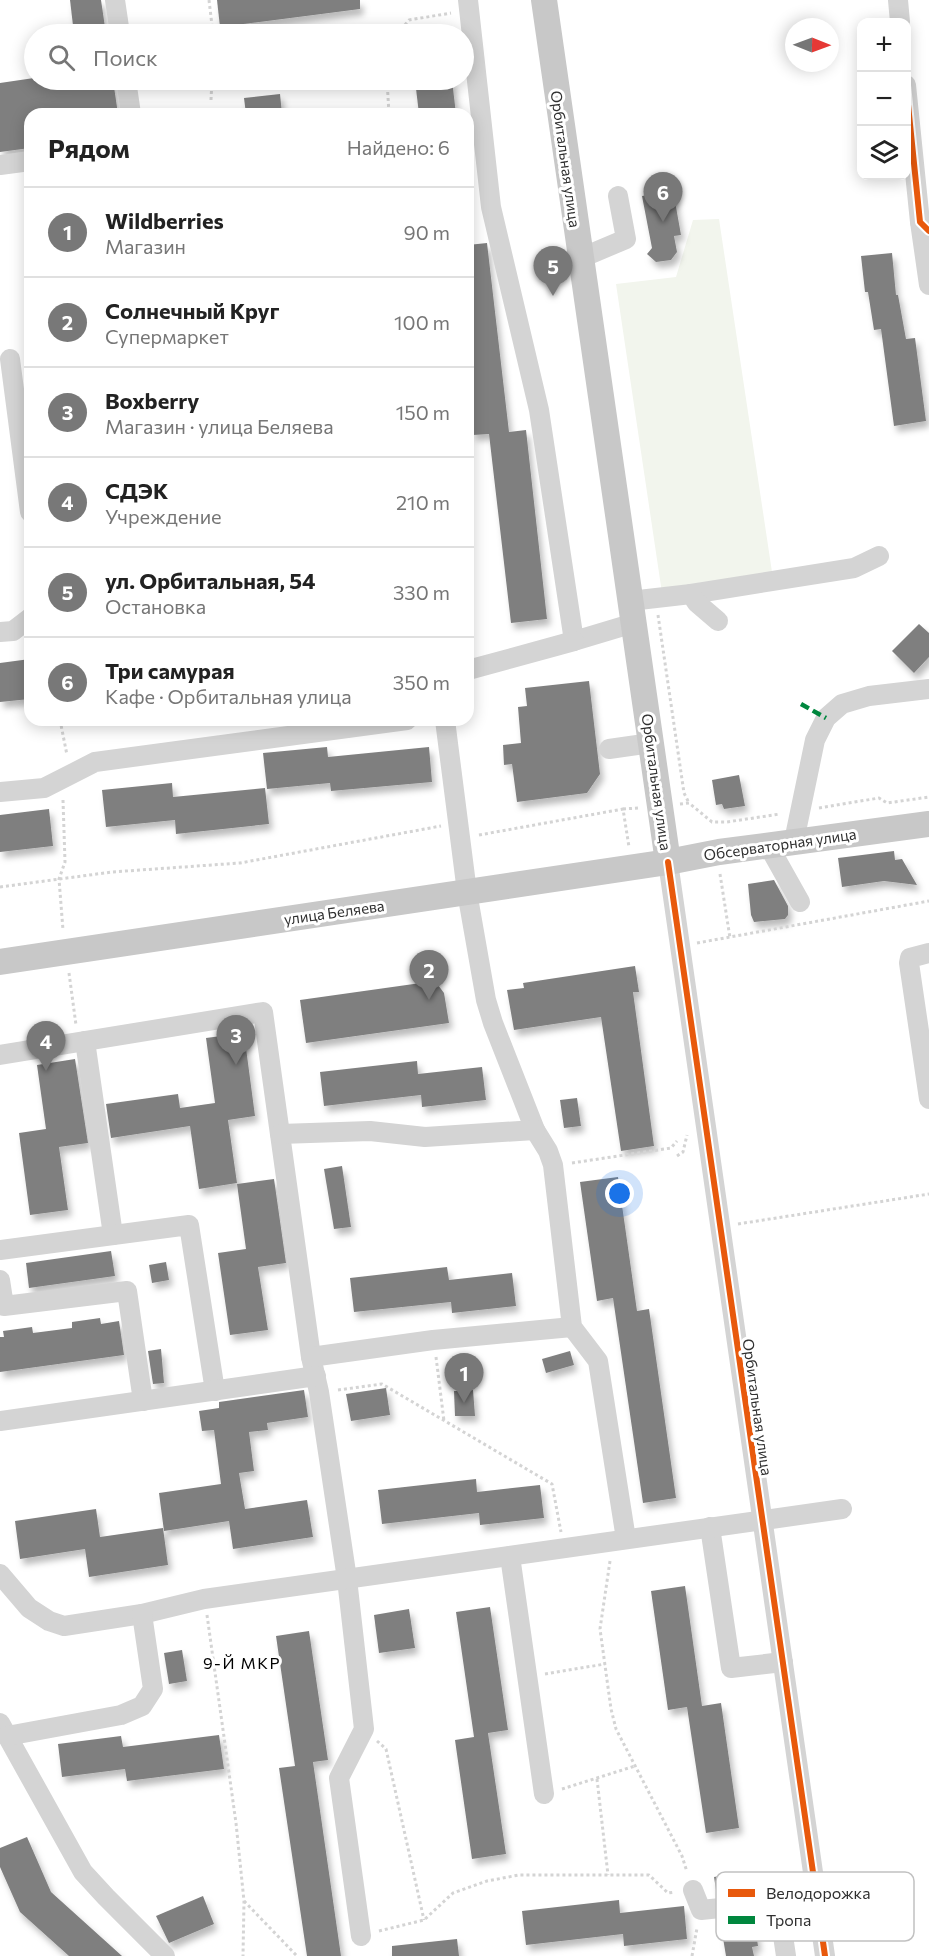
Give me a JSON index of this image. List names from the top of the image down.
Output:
{
  "streets": {
    "main road": ["Орбитальная улица", "Обсерваторная улица", "улица Беляева"]
  },
  "crossings": [
    ["Орбитальная улица", "Обсерваторная улица"],
    ["Орбитальная улица", "улица Беляева"],
    ["Обсерваторная улица", "улица Беляева"]
  ],
  "districts": ["9-Й МКР"],
  "legend": ["Велодорожка", "Тропа"],
  "north": "right",
  "page": {
    "map_buttons": ["+", "−"],
    "search": "Поиск",
    "heading": ["Рядом", "Найдено: 6"],
    "pins": [
      "6",
      "5",
      "2",
      "3",
      "4",
      "1"
    ],
    "list": [
      {
        "mark": "1",
        "name": "Wildberries",
        "note": "Магазин",
        "value": "90 m"
      },
      {
        "mark": "2",
        "name": "Солнечный Круг",
        "note": "Супермаркет",
        "value": "100 m"
      },
      {
        "mark": "3",
        "name": "Boxberry",
        "note": "Магазин · улица Беляева",
        "value": "150 m"
      },
      {
        "mark": "4",
        "name": "СДЭК",
        "note": "Учреждение",
        "value": "210 m"
      },
      {
        "mark": "5",
        "name": "ул. Орбитальная, 54",
        "note": "Остановка",
        "value": "330 m"
      },
      {
        "mark": "6",
        "name": "Три самурая",
        "note": "Кафе · Орбитальная улица",
        "value": "350 m"
      }
    ]
  }
}
